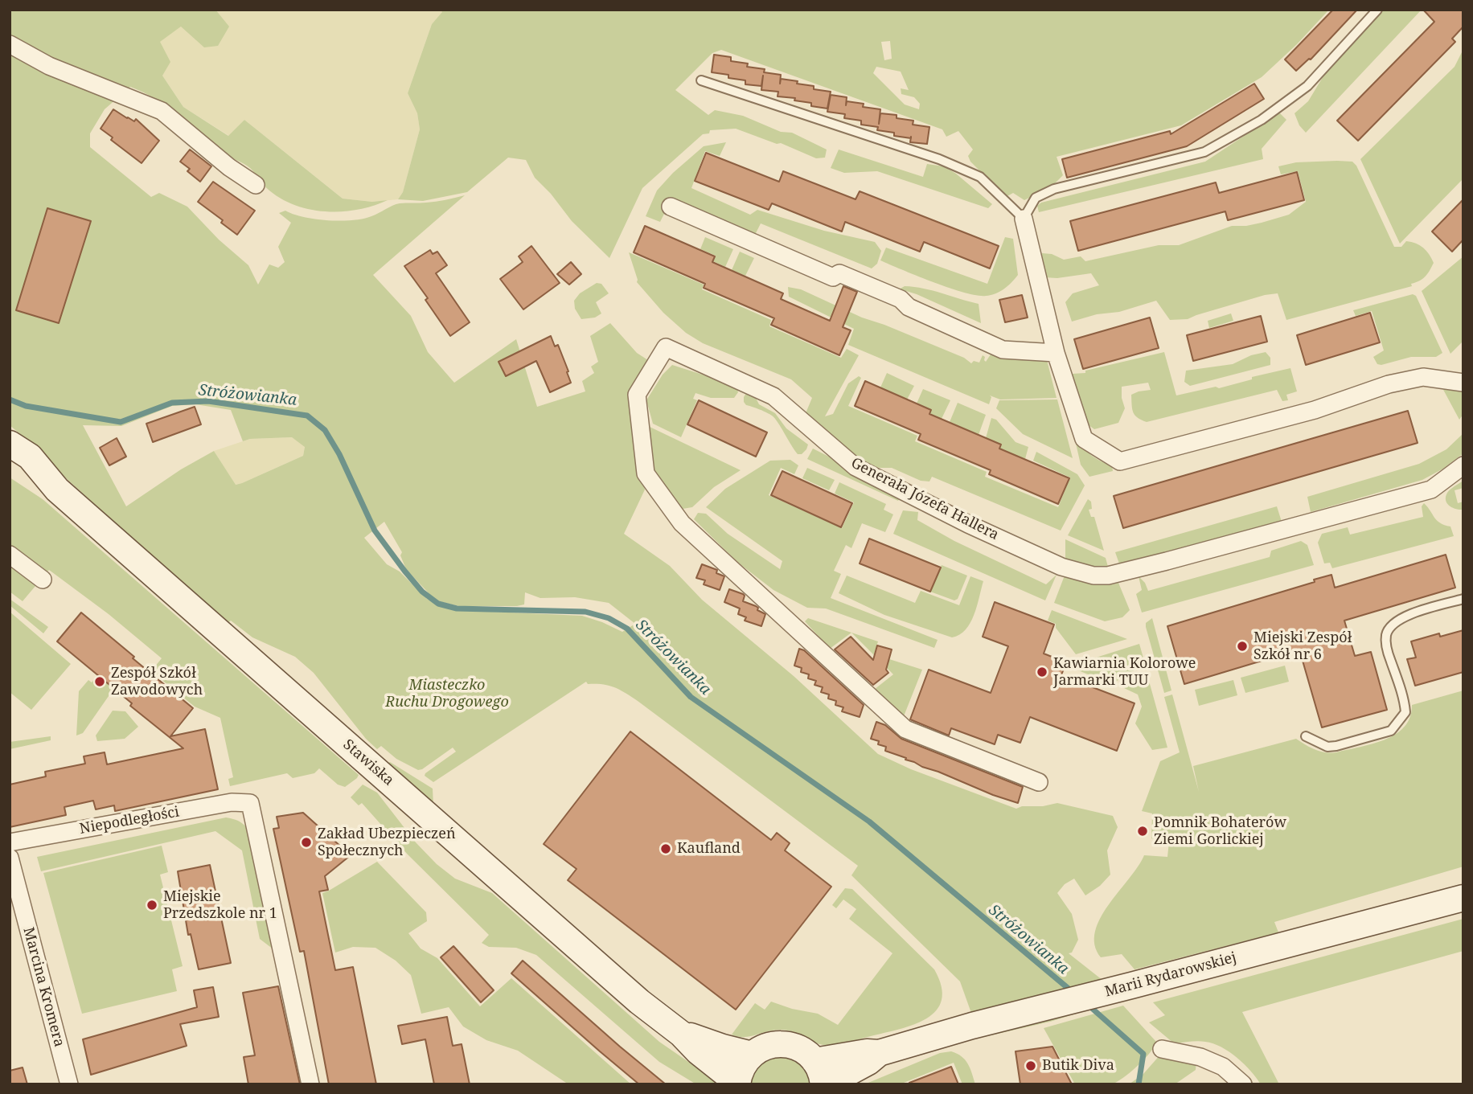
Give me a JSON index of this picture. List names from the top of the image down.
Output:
{
  "streets": {
    "main road": ["Stawiska", "Marii Rydarowskiej"],
    "street": ["Generała Józefa Hallera", "Niepodległości", "Marcina Kromera"]
  },
  "water": ["Stróżowianka"],
  "parks": ["Miasteczko Ruchu Drogowego"],
  "places": [
    "Miejski Zespół Szkół nr 6",
    "Kawiarnia Kolorowe Jarmarki TUU",
    "Zespół Szkół Zawodowych",
    "Pomnik Bohaterów Ziemi Gorlickiej",
    "Zakład Ubezpieczeń Społecznych",
    "Kaufland",
    "Miejskie Przedszkole nr 1",
    "Butik Diva"
  ]
}
